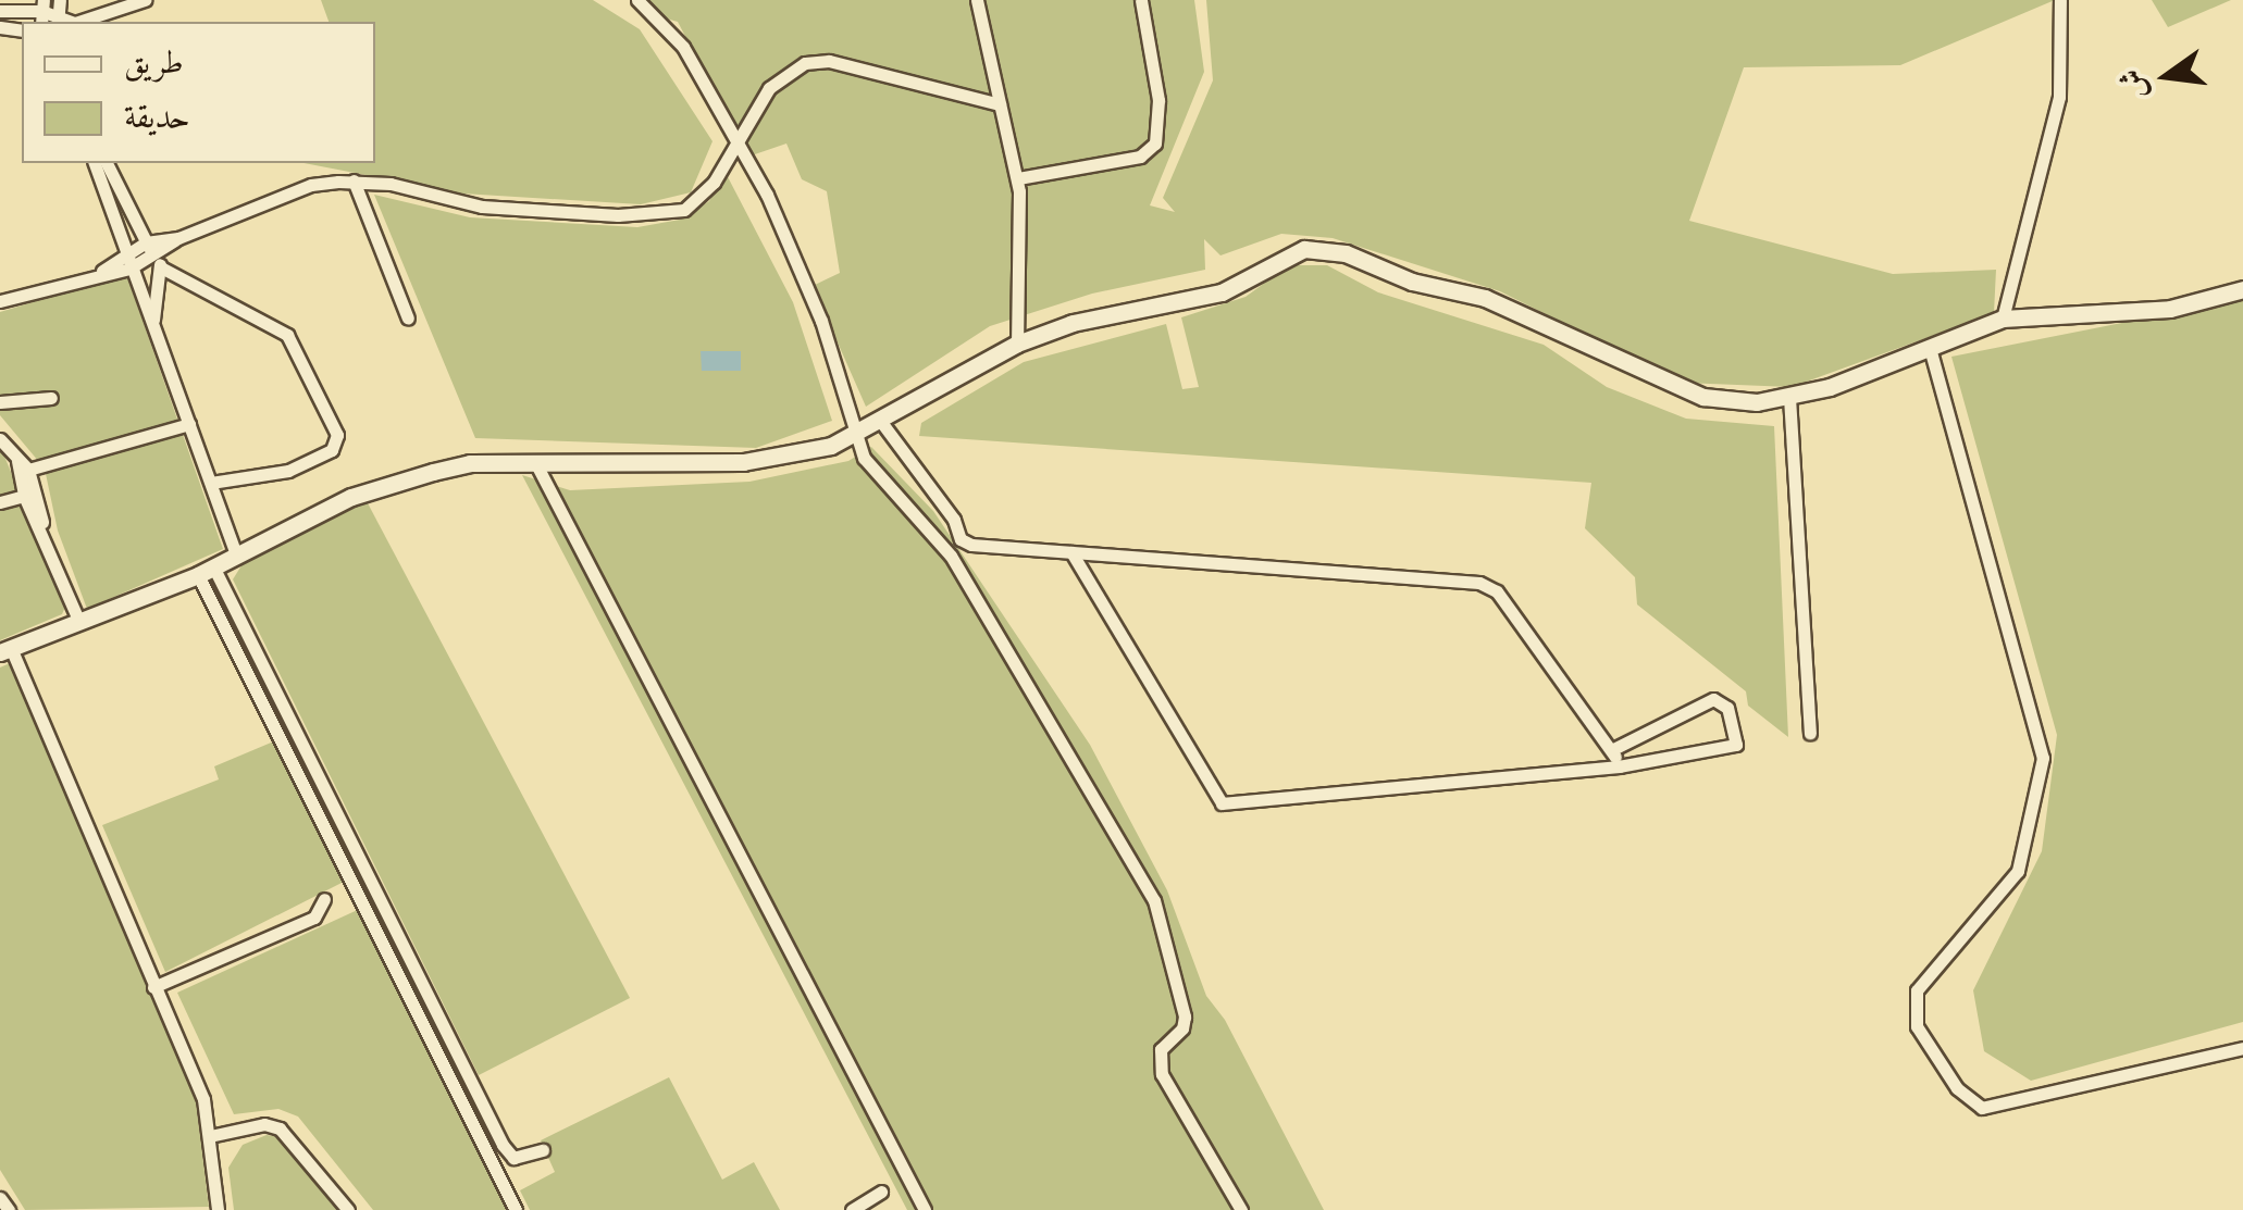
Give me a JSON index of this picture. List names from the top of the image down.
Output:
{
  "legend": ["طريق", "حديقة"],
  "north": "left"
}
